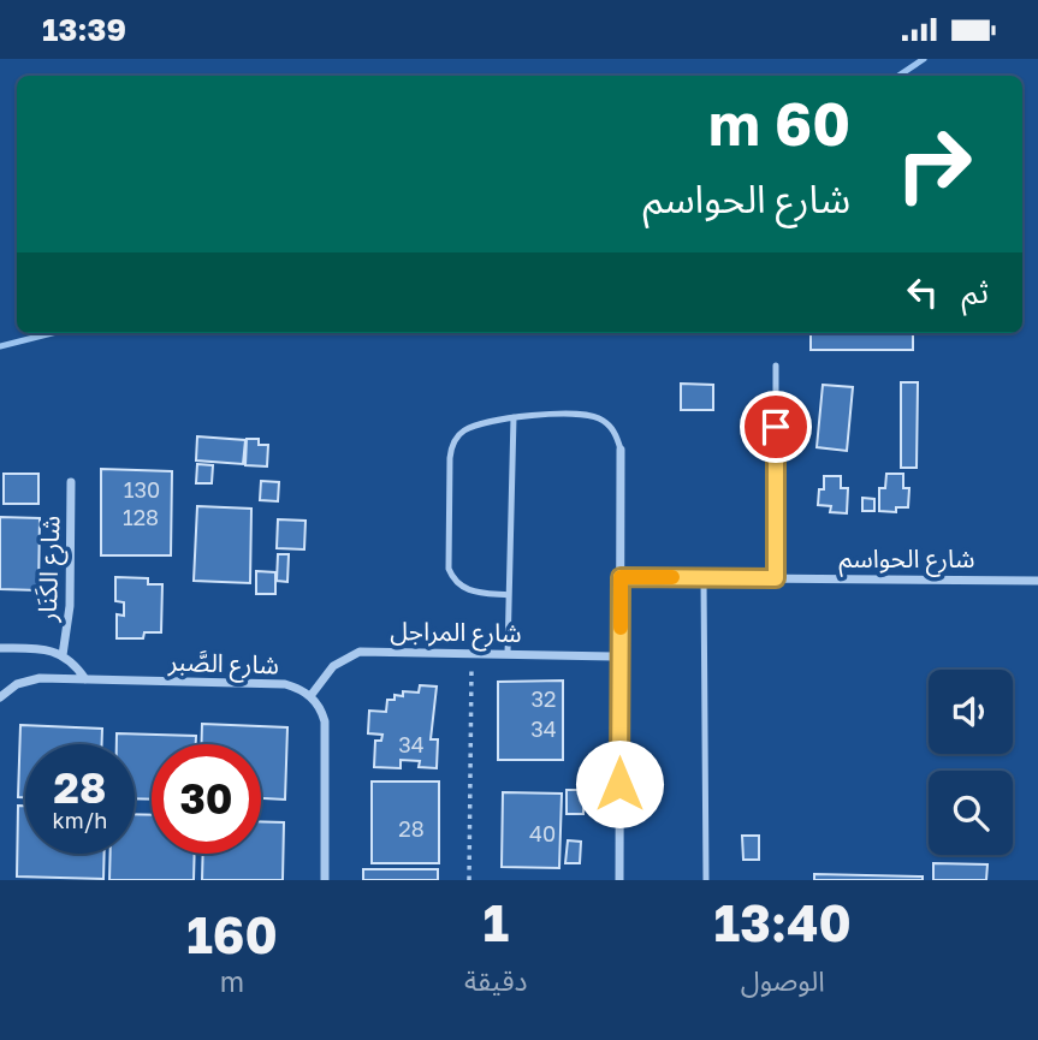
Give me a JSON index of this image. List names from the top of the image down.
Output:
{
  "streets": {
    "street": [
      "شارع الحواسم",
      "شارع الكَنَار",
      "شارع المراجل",
      "شارع الصَّبر"
    ]
  },
  "crossings": [
    ["شارع الكَنَار", "شارع الصَّبر"],
    ["شارع المراجل", "شارع الصَّبر"]
  ],
  "house_numbers": [
    "130",
    "128",
    "32",
    "34",
    "34",
    "28",
    "40"
  ],
  "page": {
    "status": "13:39",
    "turn": ["60 m", "شارع الحواسم"],
    "then": "ثم",
    "speed": "28 km/h",
    "limit": "30",
    "eta": [
      "13:40",
      "الوصول",
      "1",
      "دقيقة",
      "160",
      "m"
    ]
  }
}
